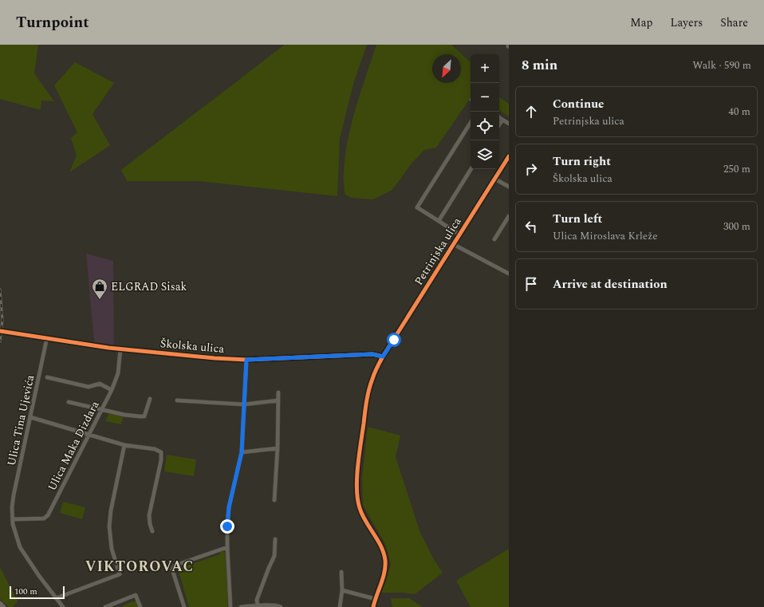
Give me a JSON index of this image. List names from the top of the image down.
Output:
{
  "streets": {
    "main road": ["Petrinjska ulica"],
    "street": ["Školska ulica", "Ulica Tina Ujevića", "Ulica Maka Dizdara"]
  },
  "crossings": [
    ["Petrinjska ulica", "Školska ulica"],
    ["Školska ulica", "Ulica Tina Ujevića"],
    ["Školska ulica", "Ulica Maka Dizdara"],
    ["Ulica Tina Ujevića", "Ulica Maka Dizdara"]
  ],
  "districts": ["VIKTOROVAC"],
  "places": {
    "shop": ["ELGRAD Sisak"]
  },
  "scale_bar": "100 m",
  "north": "bottom left",
  "page": {
    "header": "Turnpoint",
    "nav": ["Map", "Layers", "Share"],
    "heading": ["8 min", "Walk · 590 m"],
    "map_buttons": ["+", "−"],
    "list": [
      ["Continue", "Petrinjska ulica", "40 m"],
      ["Turn right", "Školska ulica", "250 m"],
      ["Turn left", "Ulica Miroslava Krleže", "300 m"],
      "Arrive at destination"
    ],
    "scale": "100 m"
  }
}
